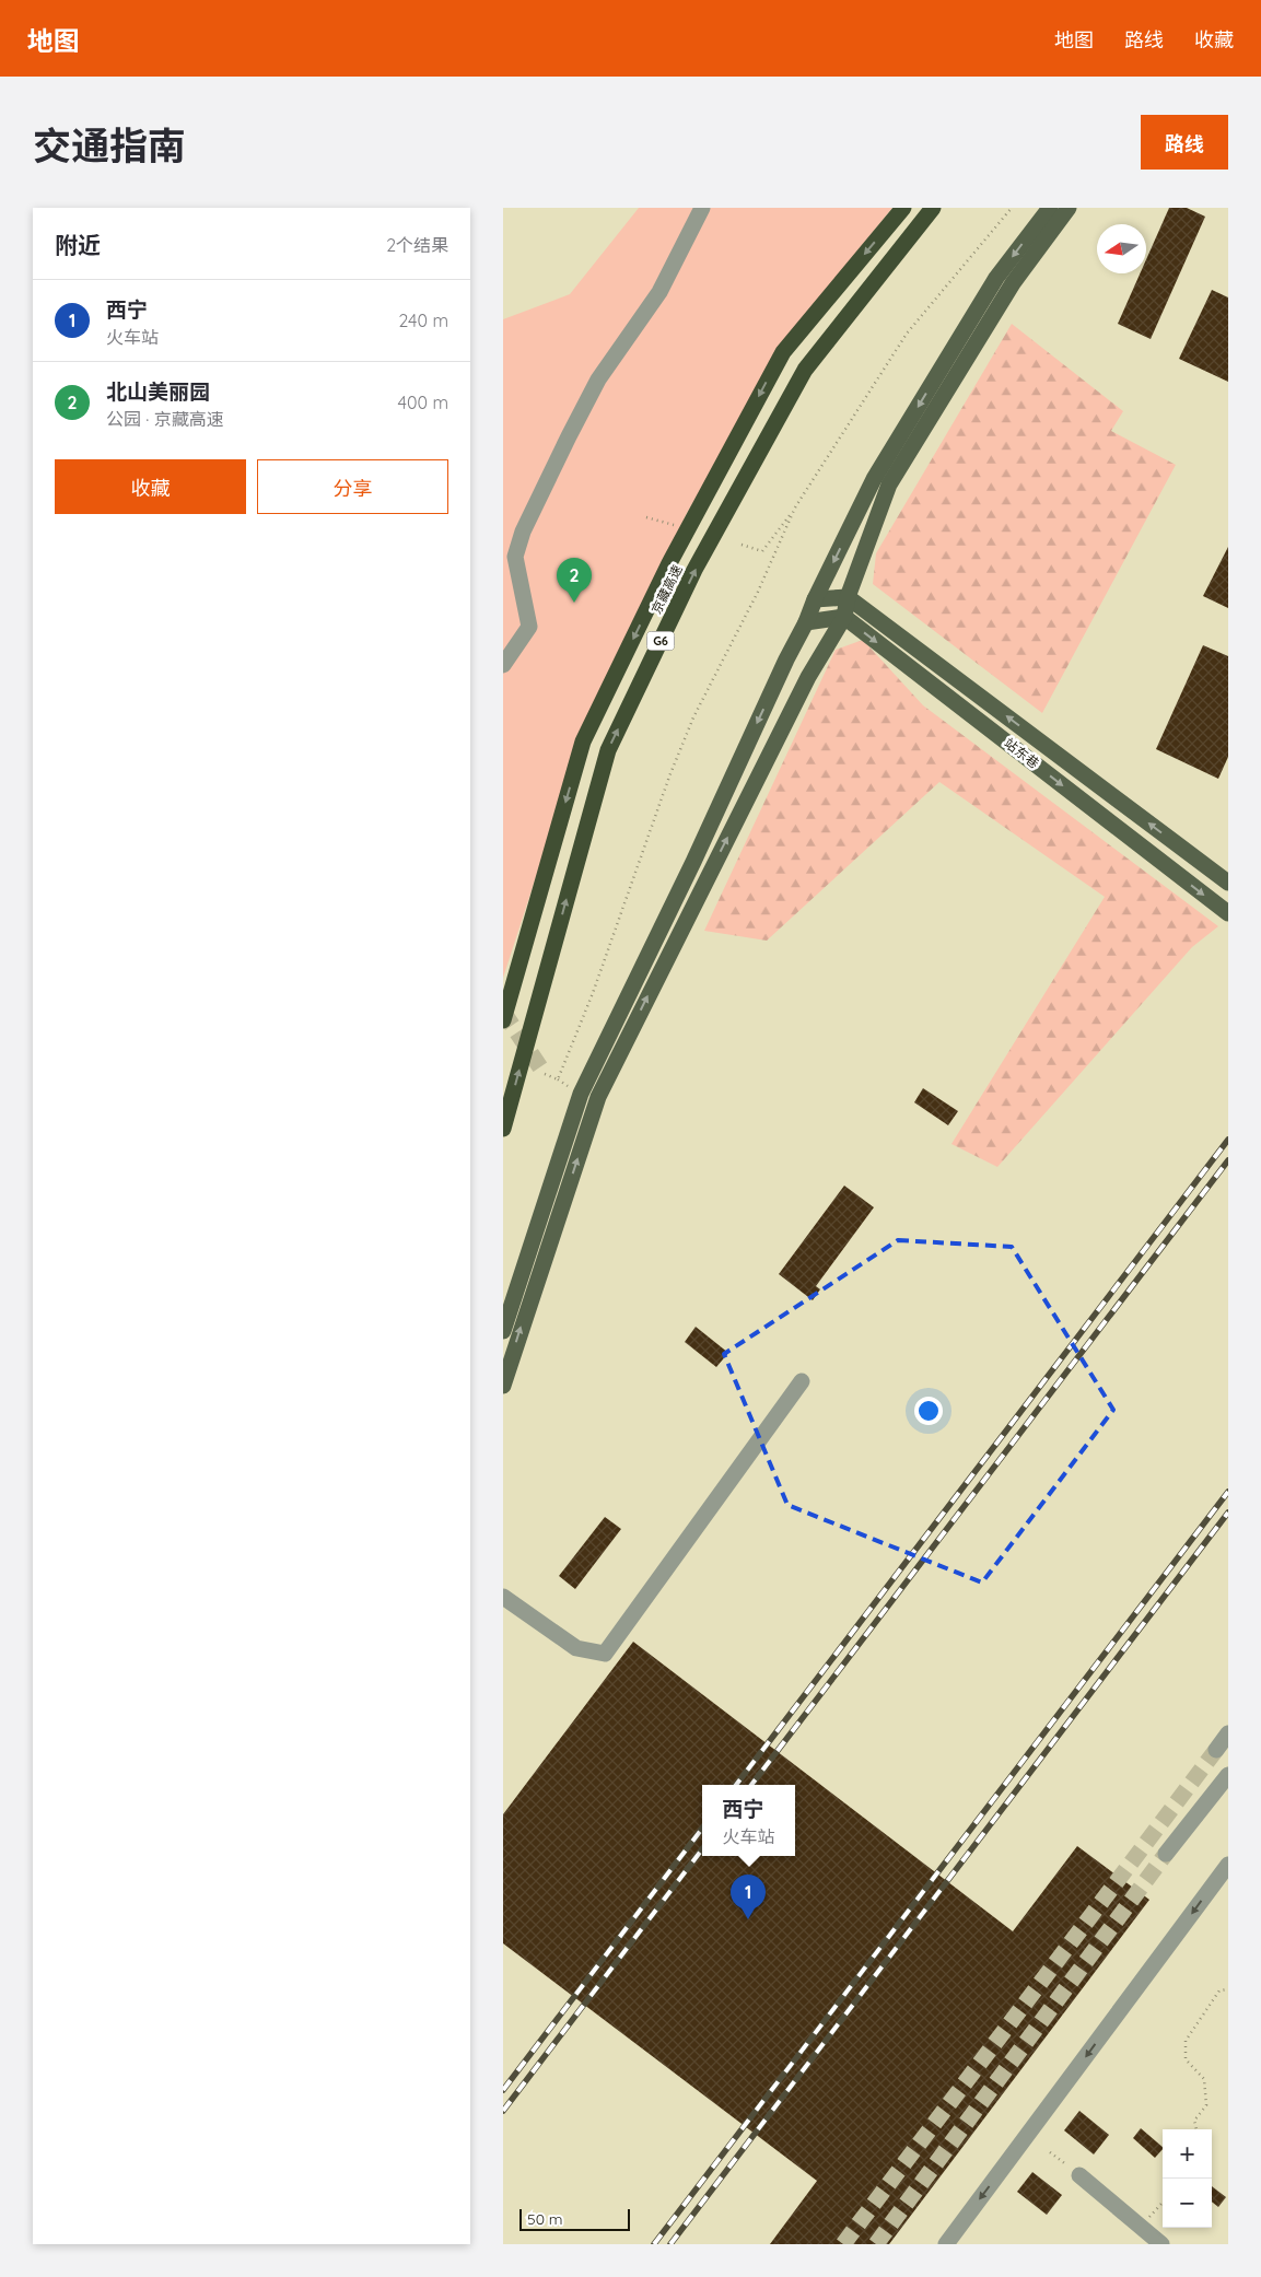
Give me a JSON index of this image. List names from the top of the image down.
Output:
{
  "streets": {
    "highway": ["京藏高速", "G6"],
    "main road": ["站东巷"]
  },
  "scale_bar": "50 m",
  "north": "left",
  "page": {
    "header": "地图",
    "nav": ["地图", "路线", "收藏"],
    "title": "交通指南",
    "buttons": [
      "路线",
      ["收藏", "分享"]
    ],
    "heading": ["附近", "2个结果"],
    "list": [
      {
        "mark": "1",
        "name": "西宁",
        "note": "火车站",
        "value": "240 m"
      },
      {
        "mark": "2",
        "name": "北山美丽园",
        "note": "公园 · 京藏高速",
        "value": "400 m"
      }
    ],
    "pins": ["2", "1"],
    "popup": ["西宁", "火车站"],
    "map_buttons": ["+", "−"],
    "scale": "50 m"
  }
}
